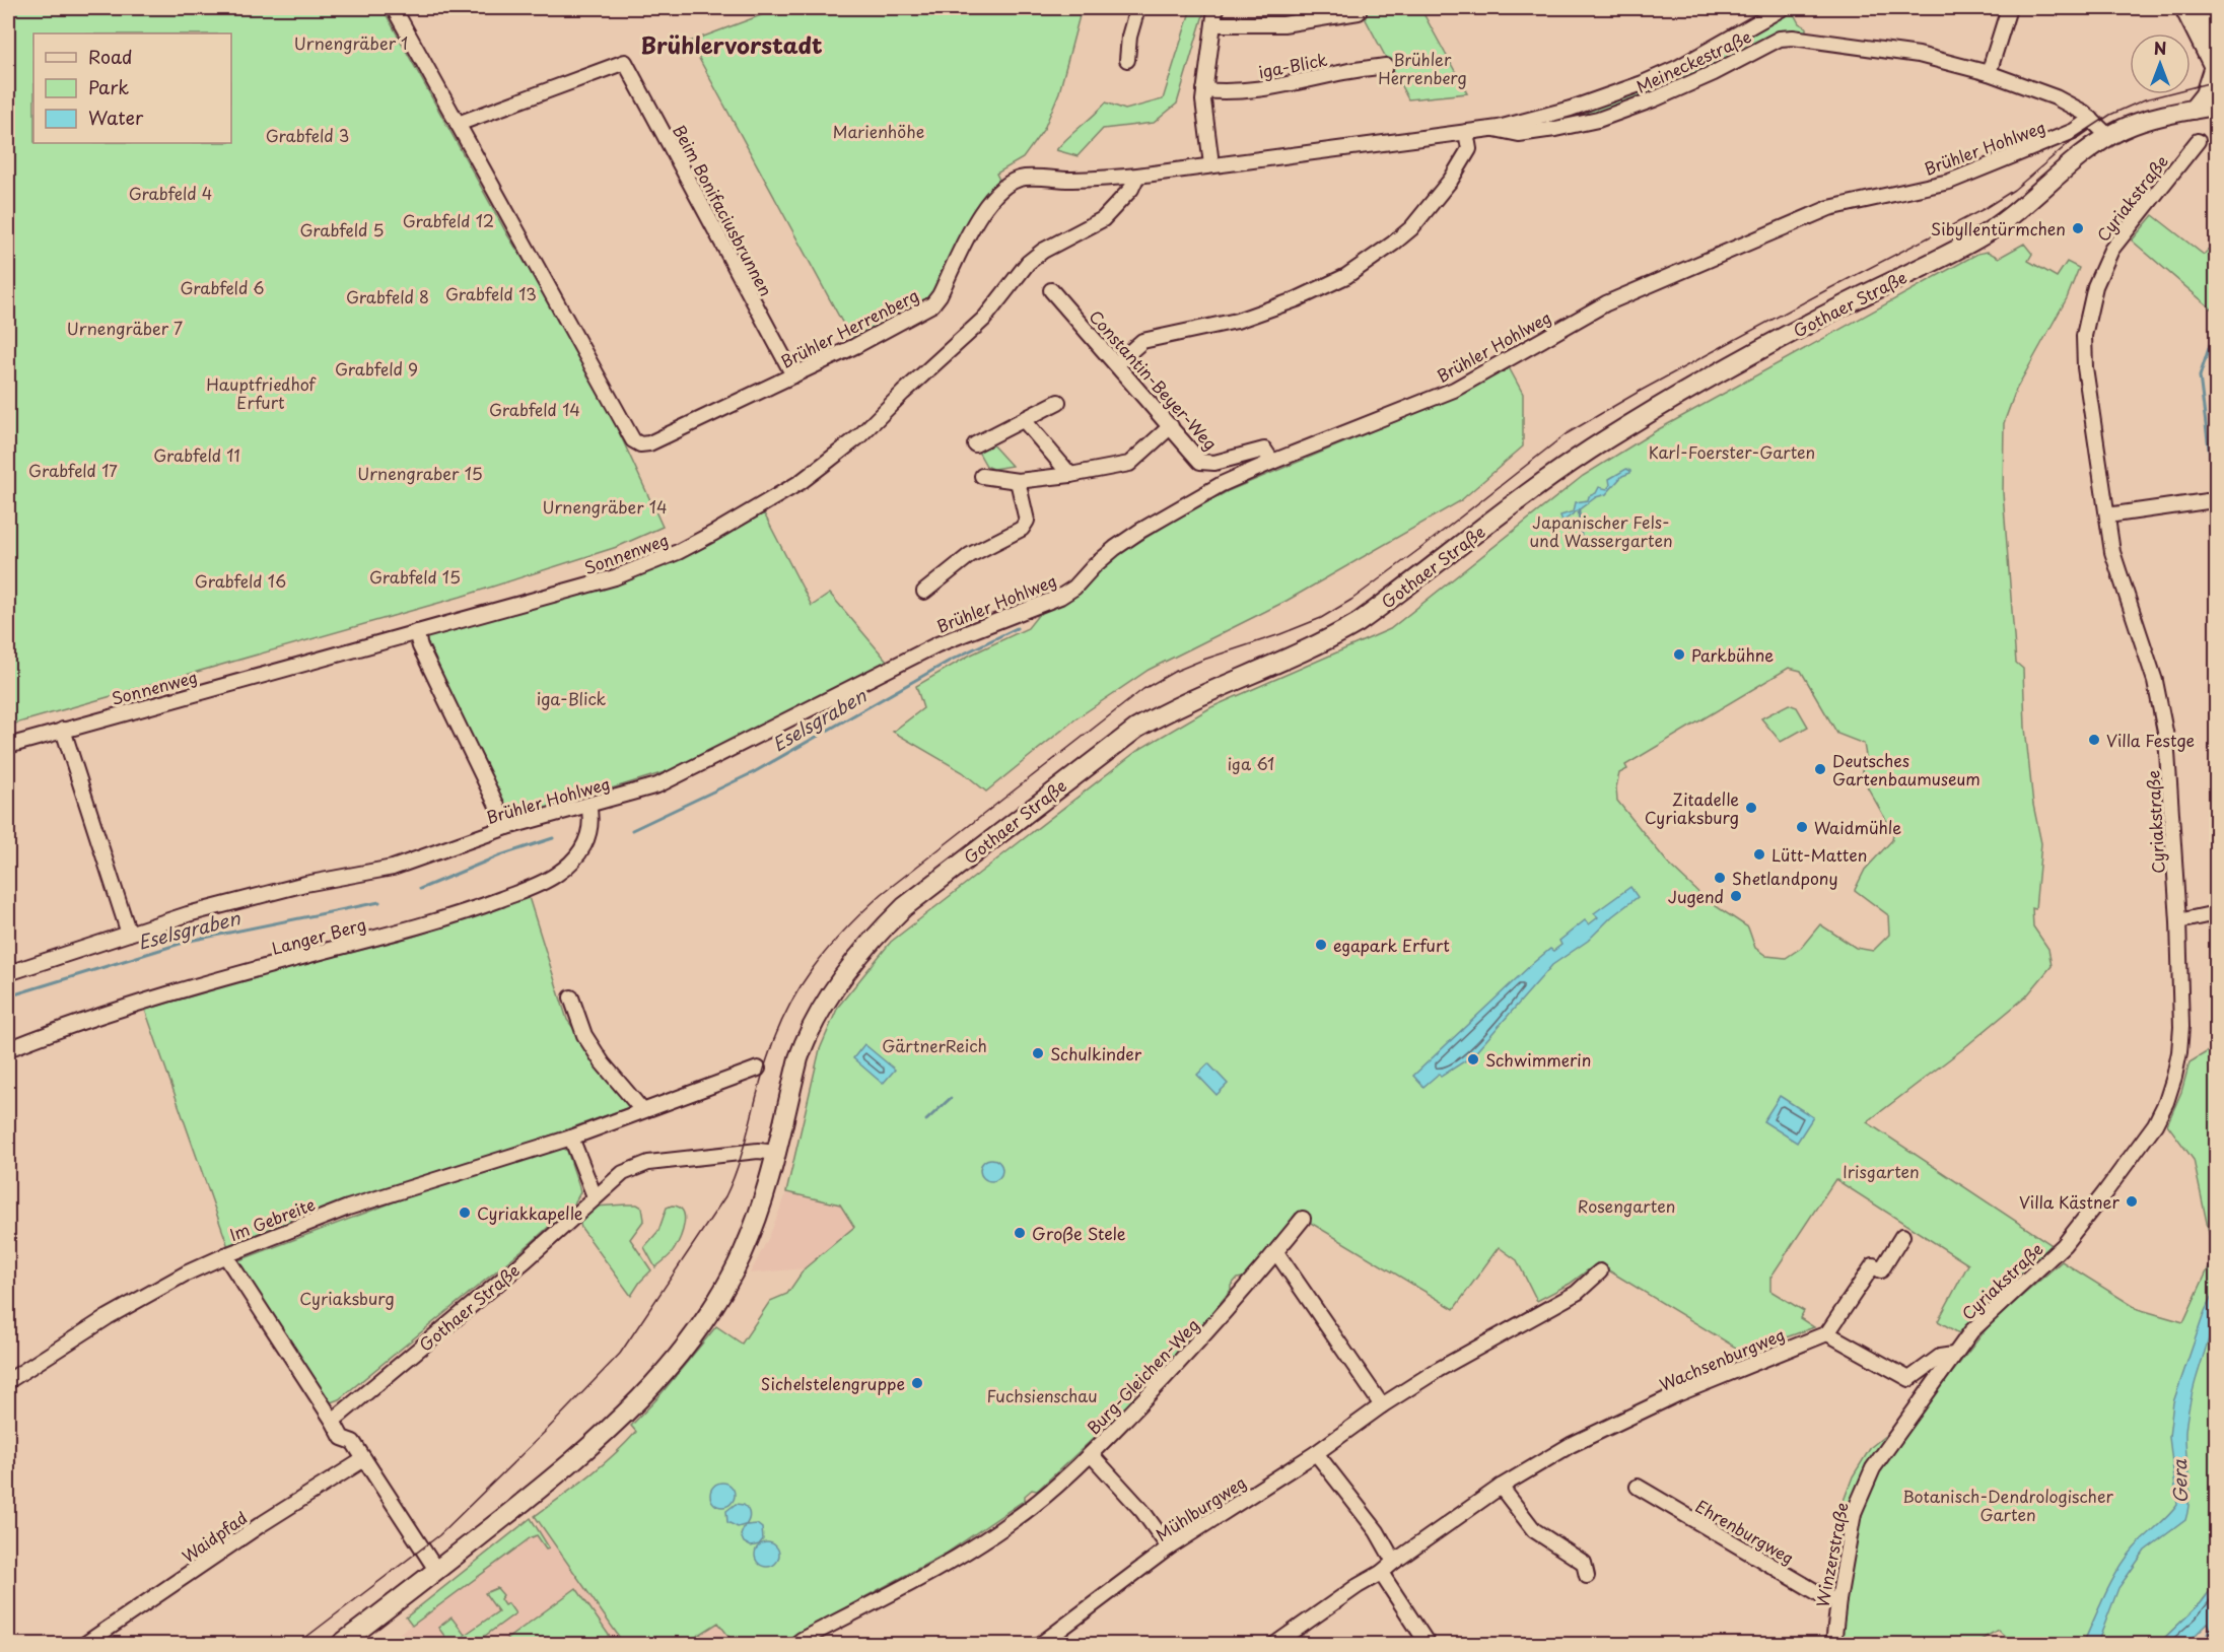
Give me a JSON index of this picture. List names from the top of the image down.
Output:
{
  "streets": {
    "main road": ["Gothaer Straße"],
    "street": [
      "Meineckestraße",
      "iga-Blick",
      "Brühler Hohlweg",
      "Cyriakstraße",
      "Beim Bonifaciusbrunnen",
      "Brühler Herrenberg",
      "Constantin-Beyer-Weg",
      "Sonnenweg",
      "Langer Berg",
      "Im Gebreite",
      "Wachsenburgweg",
      "Burg-Gleichen-Weg",
      "Mühlburgweg",
      "Ehrenburgweg",
      "Waidpfad",
      "Winzerstraße"
    ]
  },
  "crossings": [
    ["Meineckestraße", "Brühler Hohlweg"],
    ["Meineckestraße", "Gothaer Straße"],
    ["Meineckestraße", "Brühler Herrenberg"],
    ["Brühler Hohlweg", "Constantin-Beyer-Weg"],
    ["Brühler Hohlweg", "Langer Berg"],
    ["Cyriakstraße", "Winzerstraße"],
    ["Beim Bonifaciusbrunnen", "Brühler Herrenberg"],
    ["Brühler Herrenberg", "Sonnenweg"],
    ["Ehrenburgweg", "Winzerstraße"]
  ],
  "districts": ["Brühlervorstadt"],
  "water": ["Eselsgraben", "Gera"],
  "parks": [
    "Urnengräber 1",
    "Brühler Herrenberg",
    "Marienhöhe",
    "Grabfeld 3",
    "Grabfeld 4",
    "Grabfeld 12",
    "Grabfeld 5",
    "Grabfeld 6",
    "Grabfeld 13",
    "Grabfeld 8",
    "Urnengräber 7",
    "Grabfeld 9",
    "Hauptfriedhof Erfurt",
    "Grabfeld 14",
    "Karl-Foerster-Garten",
    "Grabfeld 11",
    "Grabfeld 17",
    "Urnengraber 15",
    "Urnengräber 14",
    "Japanischer Fels- und Wassergarten",
    "Grabfeld 15",
    "Grabfeld 16",
    "iga-Blick",
    "iga 61",
    "GärtnerReich",
    "Irisgarten",
    "Rosengarten",
    "Cyriaksburg",
    "Fuchsienschau",
    "Botanisch-Dendrologischer Garten"
  ],
  "places": [
    "Sibyllentürmchen",
    "Parkbühne",
    "Villa Festge",
    "Deutsches Gartenbaumuseum",
    "Zitadelle Cyriaksburg",
    "Waidmühle",
    "Lütt-Matten",
    "Shetlandpony",
    "Jugend",
    "egapark Erfurt",
    "Schulkinder",
    "Schwimmerin",
    "Villa Kästner",
    "Cyriakkapelle",
    "Große Stele",
    "Sichelstelengruppe"
  ],
  "legend": ["Road", "Park", "Water"],
  "north": "top"
}
